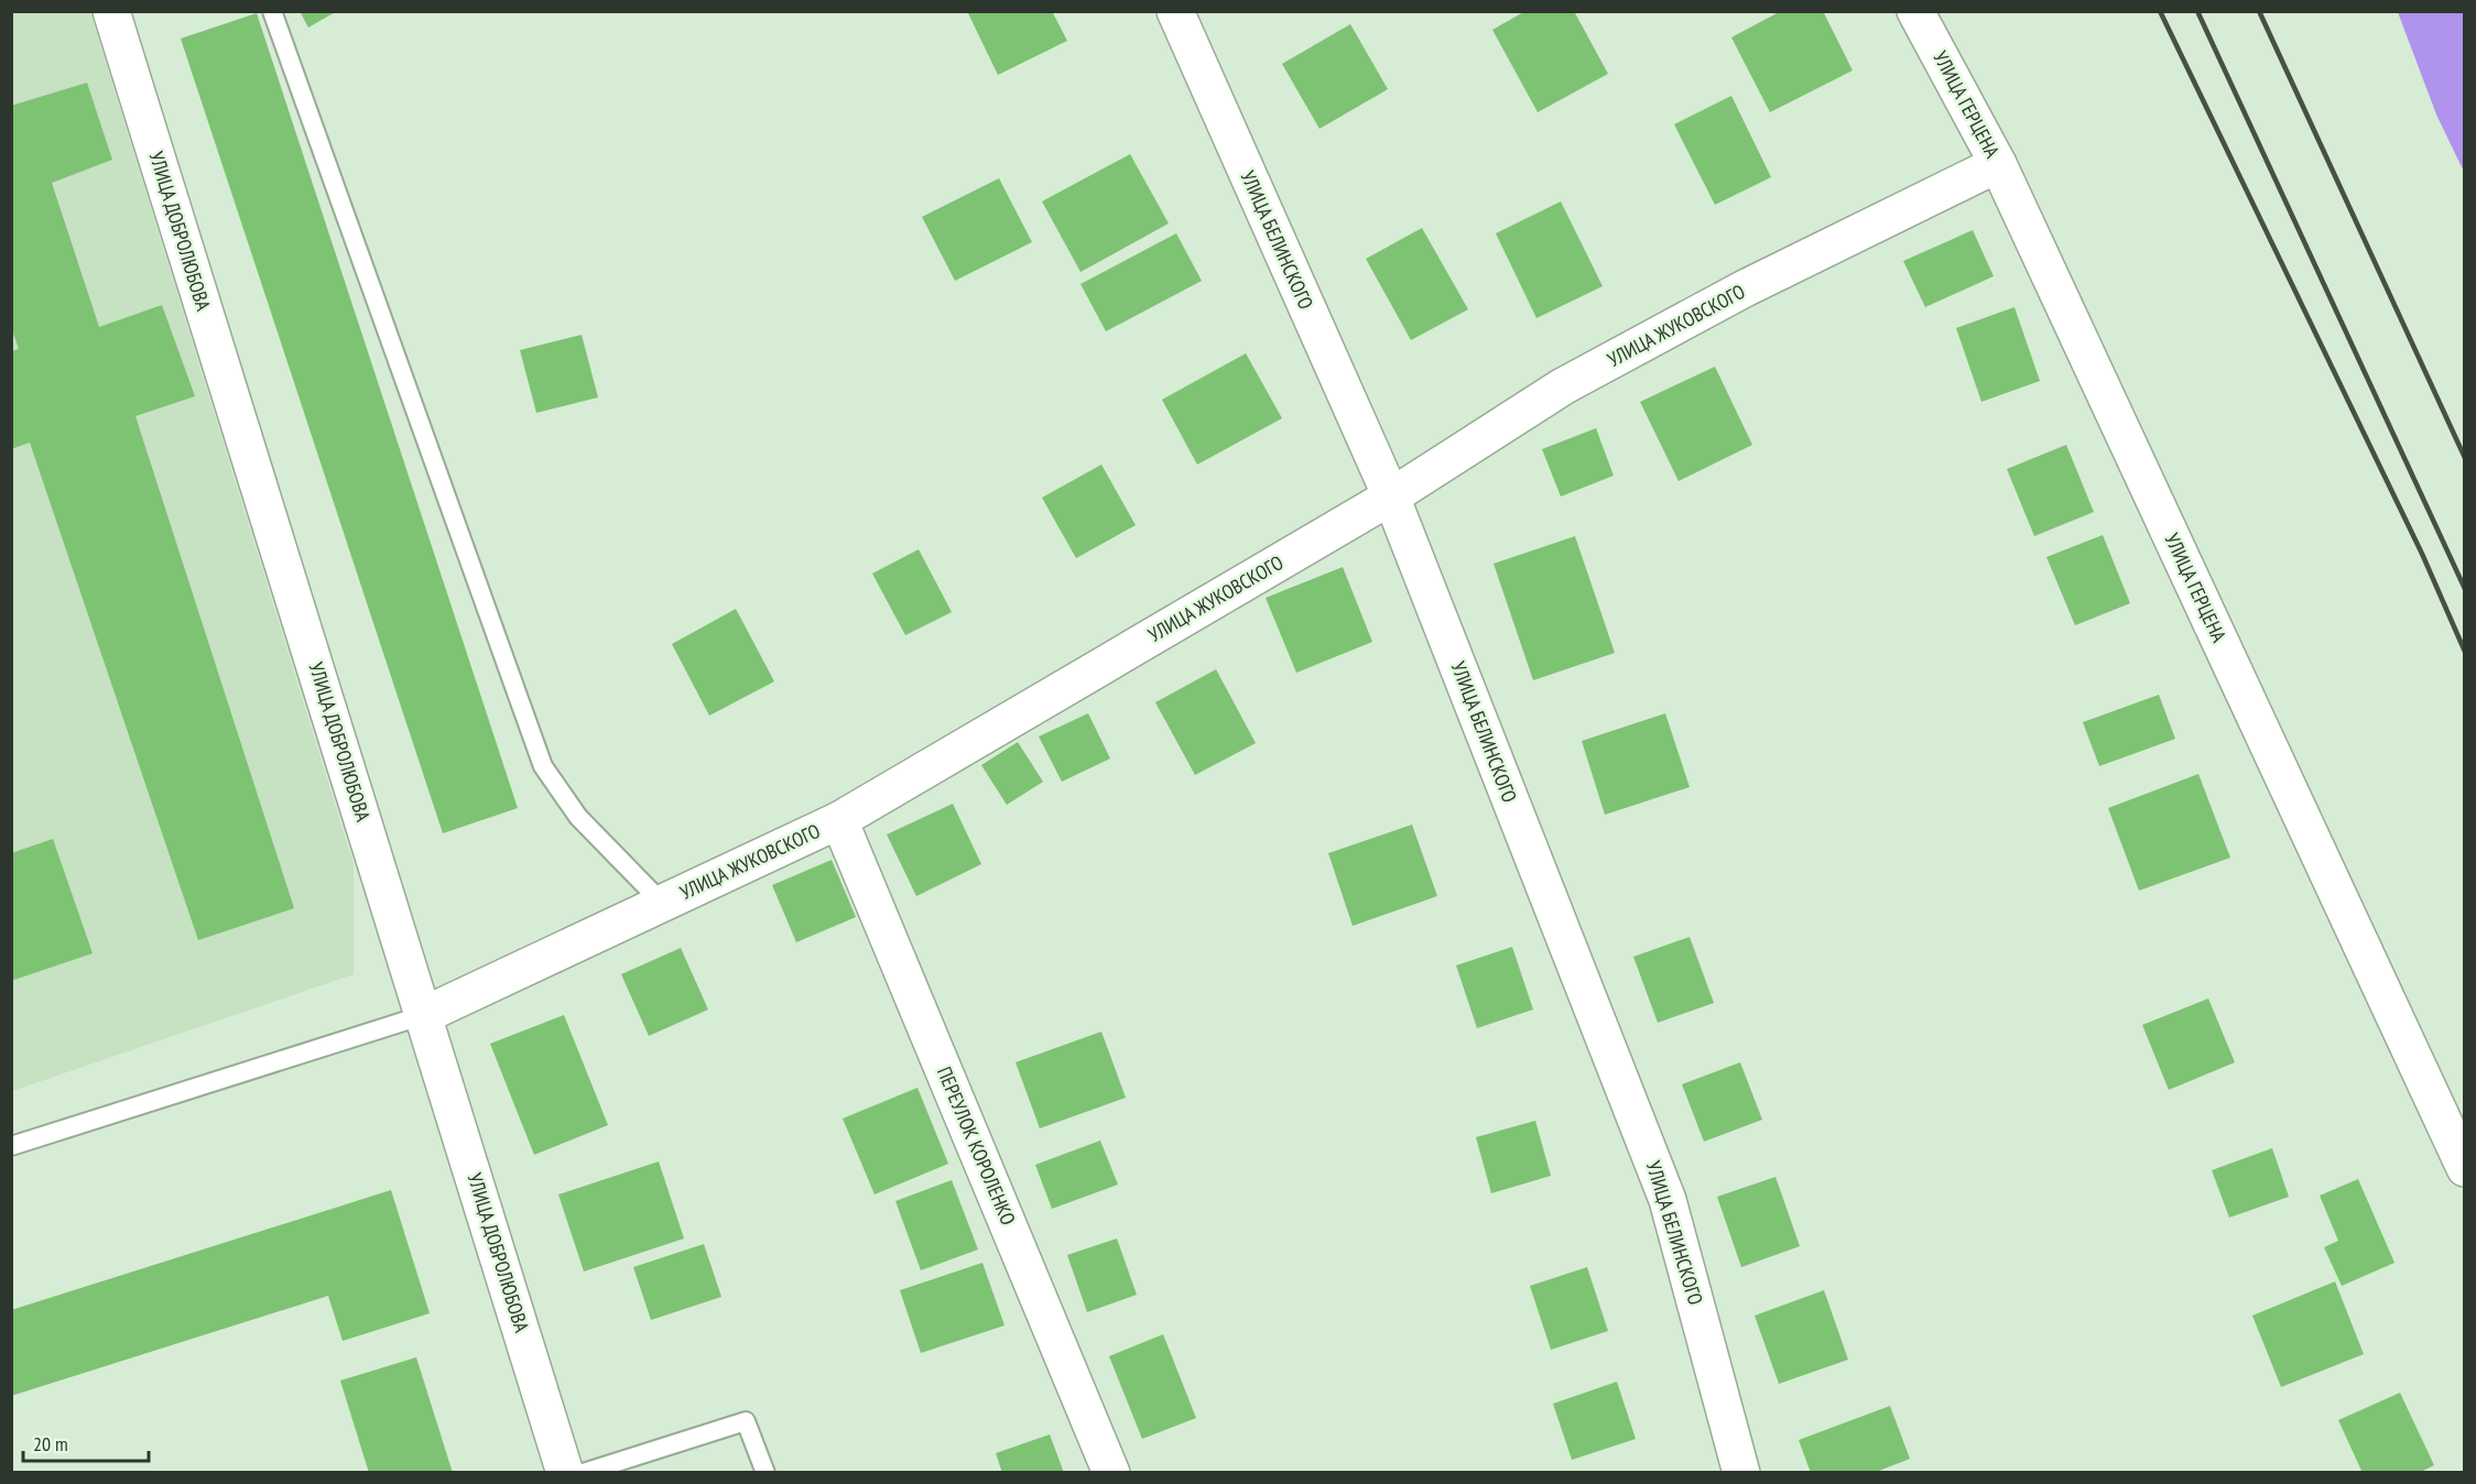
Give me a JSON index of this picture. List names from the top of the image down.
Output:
{
  "streets": {
    "street": [
      "УЛИЦА ГЕРЦЕНА",
      "УЛИЦА ДОБРОЛЮБОВА",
      "УЛИЦА БЕЛИНСКОГО",
      "УЛИЦА ЖУКОВСКОГО",
      "ПЕРЕУЛОК КОРОЛЕНКО"
    ]
  },
  "crossings": [
    ["УЛИЦА ГЕРЦЕНА", "УЛИЦА ЖУКОВСКОГО"],
    ["УЛИЦА ДОБРОЛЮБОВА", "УЛИЦА ЖУКОВСКОГО"],
    ["УЛИЦА БЕЛИНСКОГО", "УЛИЦА ЖУКОВСКОГО"],
    ["УЛИЦА ЖУКОВСКОГО", "ПЕРЕУЛОК КОРОЛЕНКО"]
  ],
  "scale_bar": "20 m"
}
